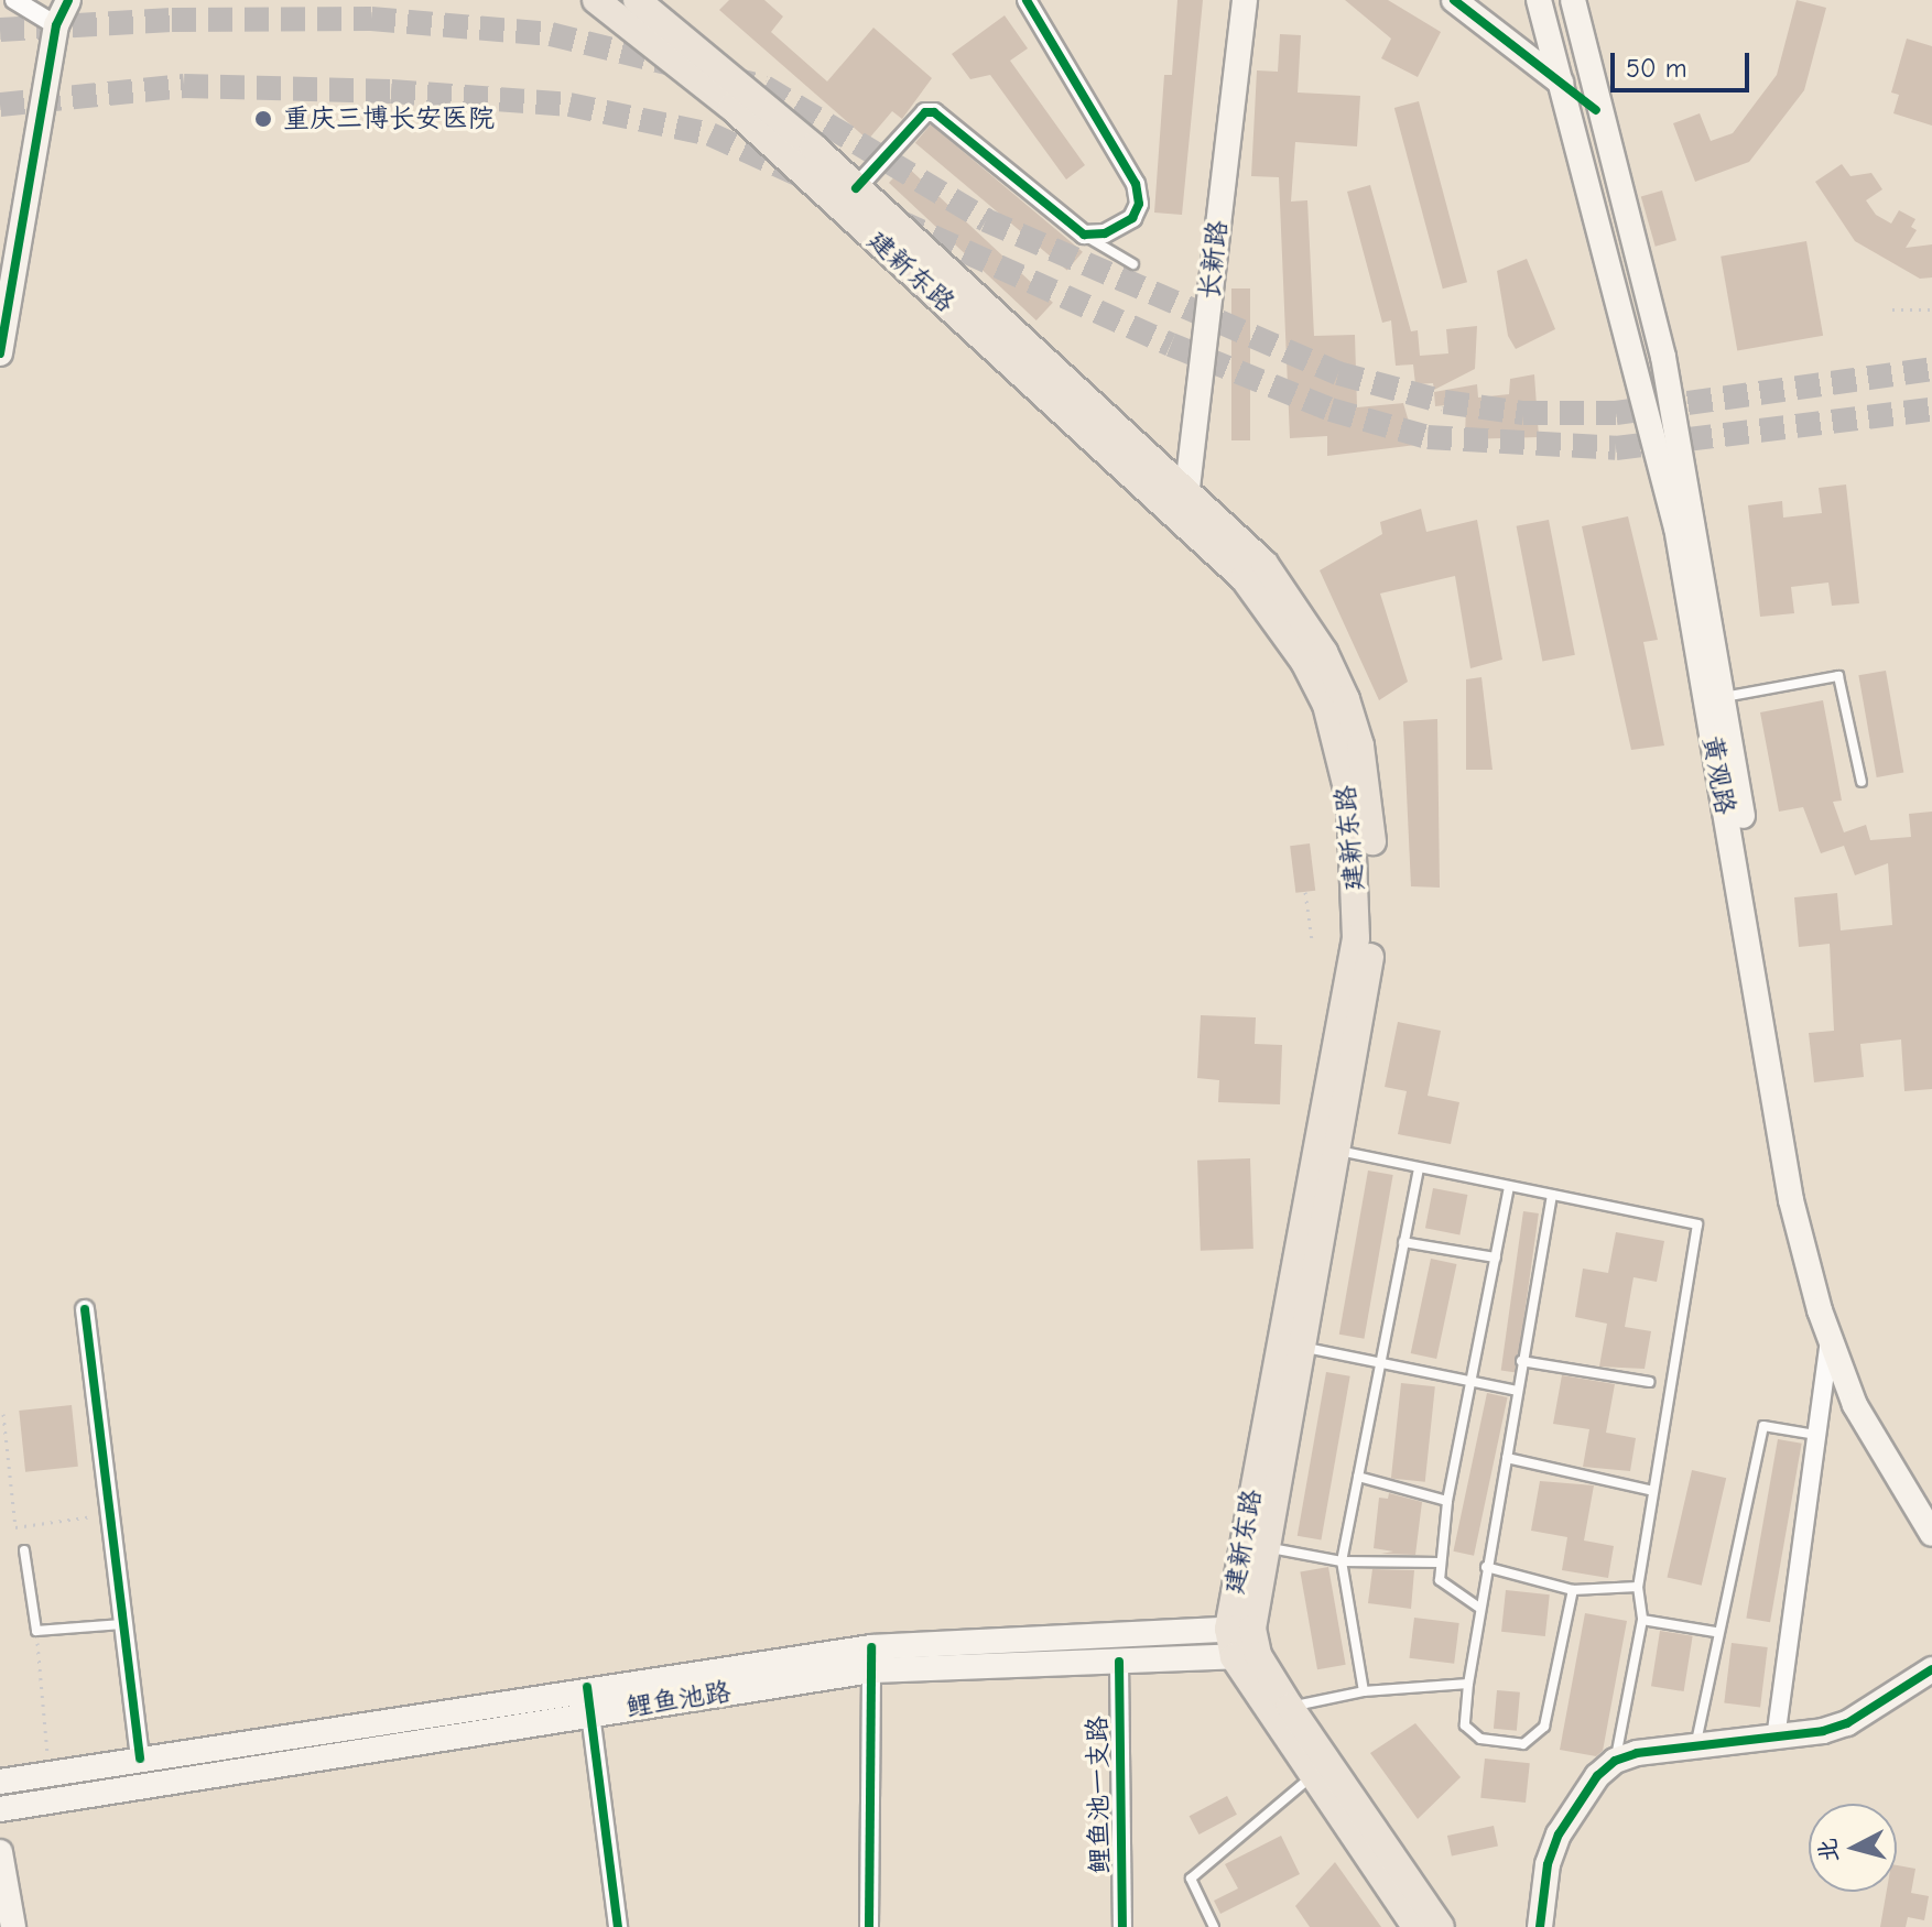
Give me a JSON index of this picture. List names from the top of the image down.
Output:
{
  "streets": {
    "main road": [
      "长新路",
      "建新东路",
      "黄观路",
      "鲤鱼池路"
    ],
    "street": ["鲤鱼池一支路"]
  },
  "crossings": [
    ["长新路", "建新东路"],
    ["建新东路", "鲤鱼池路"],
    ["鲤鱼池路", "鲤鱼池一支路"]
  ],
  "places": ["重庆三博长安医院"],
  "scale_bar": "50 m",
  "north": "left"
}
